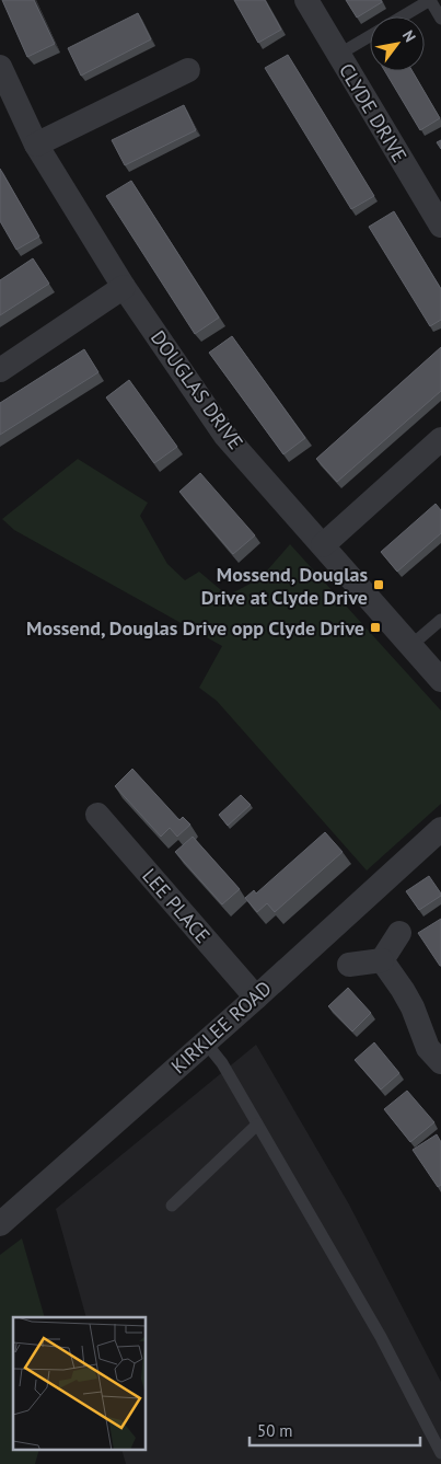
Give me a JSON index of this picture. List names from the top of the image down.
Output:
{
  "streets": {
    "street": [
      "CLYDE DRIVE",
      "DOUGLAS DRIVE",
      "LEE PLACE",
      "KIRKLEE ROAD"
    ]
  },
  "crossings": [
    ["LEE PLACE", "KIRKLEE ROAD"]
  ],
  "places": {
    "transit": ["Mossend, Douglas Drive at Clyde Drive", "Mossend, Douglas Drive opp Clyde Drive"]
  },
  "scale_bar": "50 m",
  "north": "top right"
}
